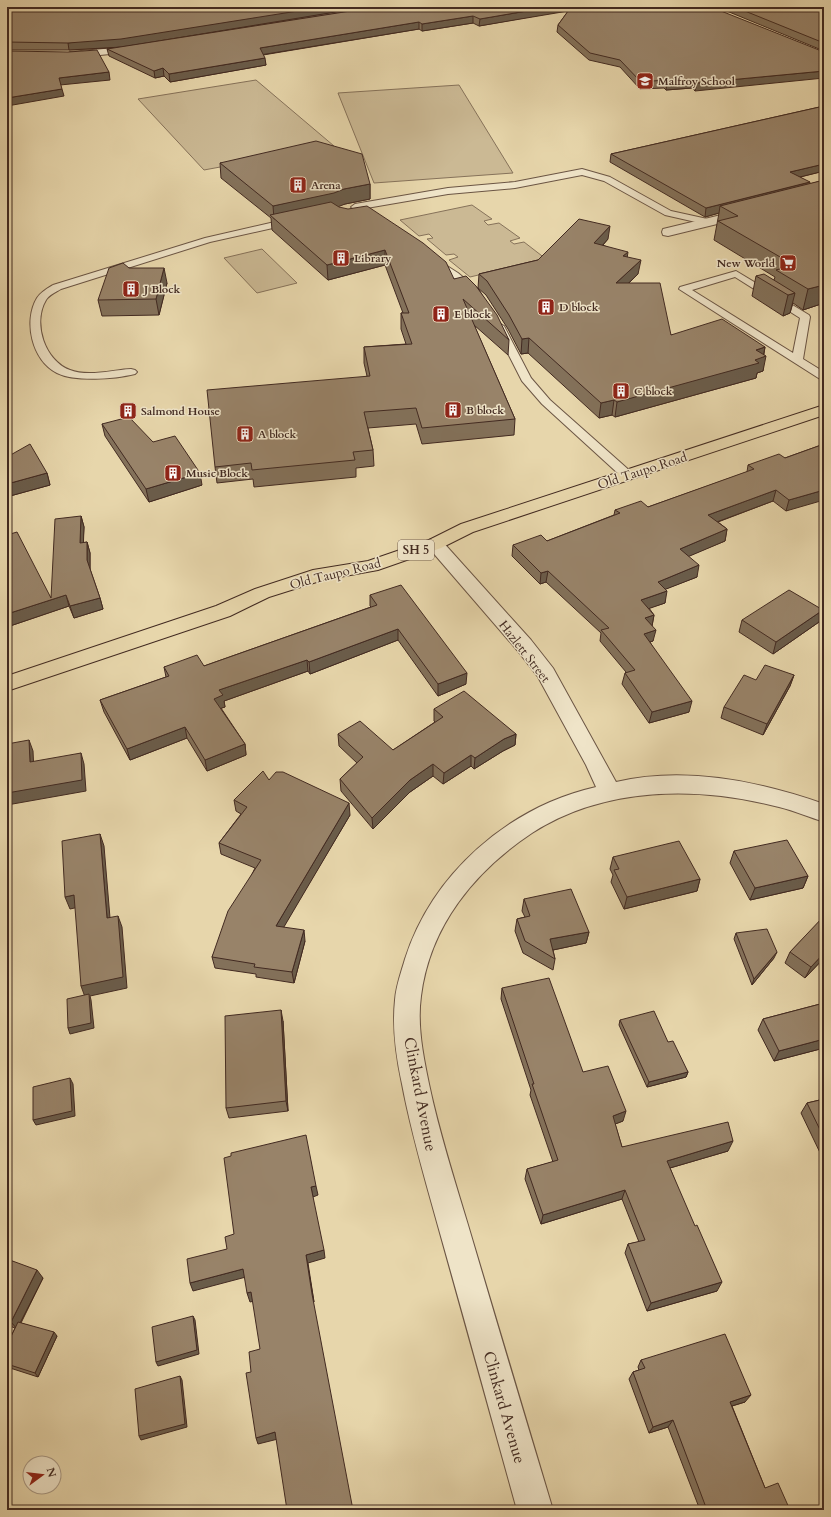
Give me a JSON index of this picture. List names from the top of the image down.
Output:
{
  "streets": {
    "highway": ["Old Taupo Road", "SH 5"],
    "street": ["Hazlett Street", "Clinkard Avenue"]
  },
  "crossings": [
    ["Old Taupo Road", "Hazlett Street"],
    ["Hazlett Street", "Clinkard Avenue"]
  ],
  "places": {
    "school or university": ["Malfroy School"],
    "building": [
      "Arena",
      "Library",
      "J Block",
      "D block",
      "E block",
      "C block",
      "B block",
      "Salmond House",
      "A block",
      "Music Block"
    ],
    "supermarket": ["New World"]
  },
  "north": "right"
}
